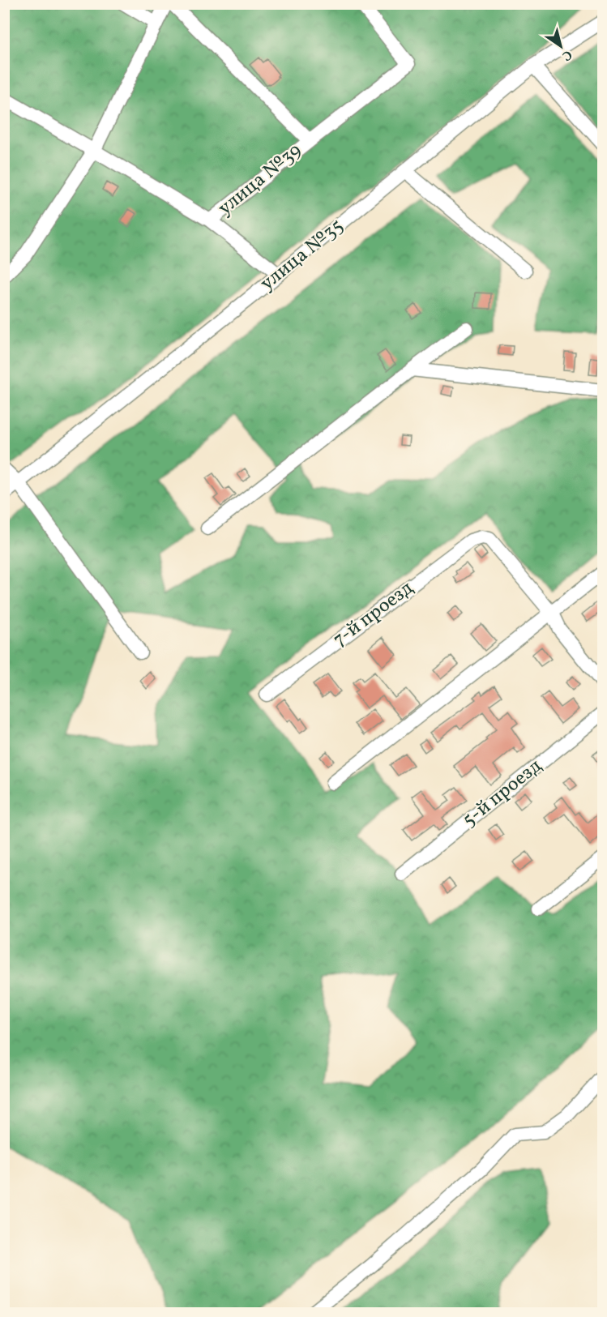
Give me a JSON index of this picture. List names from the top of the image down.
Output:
{
  "streets": {
    "street": [
      "улица №39",
      "улица №35",
      "7-й проезд",
      "5-й проезд"
    ]
  },
  "north": "bottom right"
}
